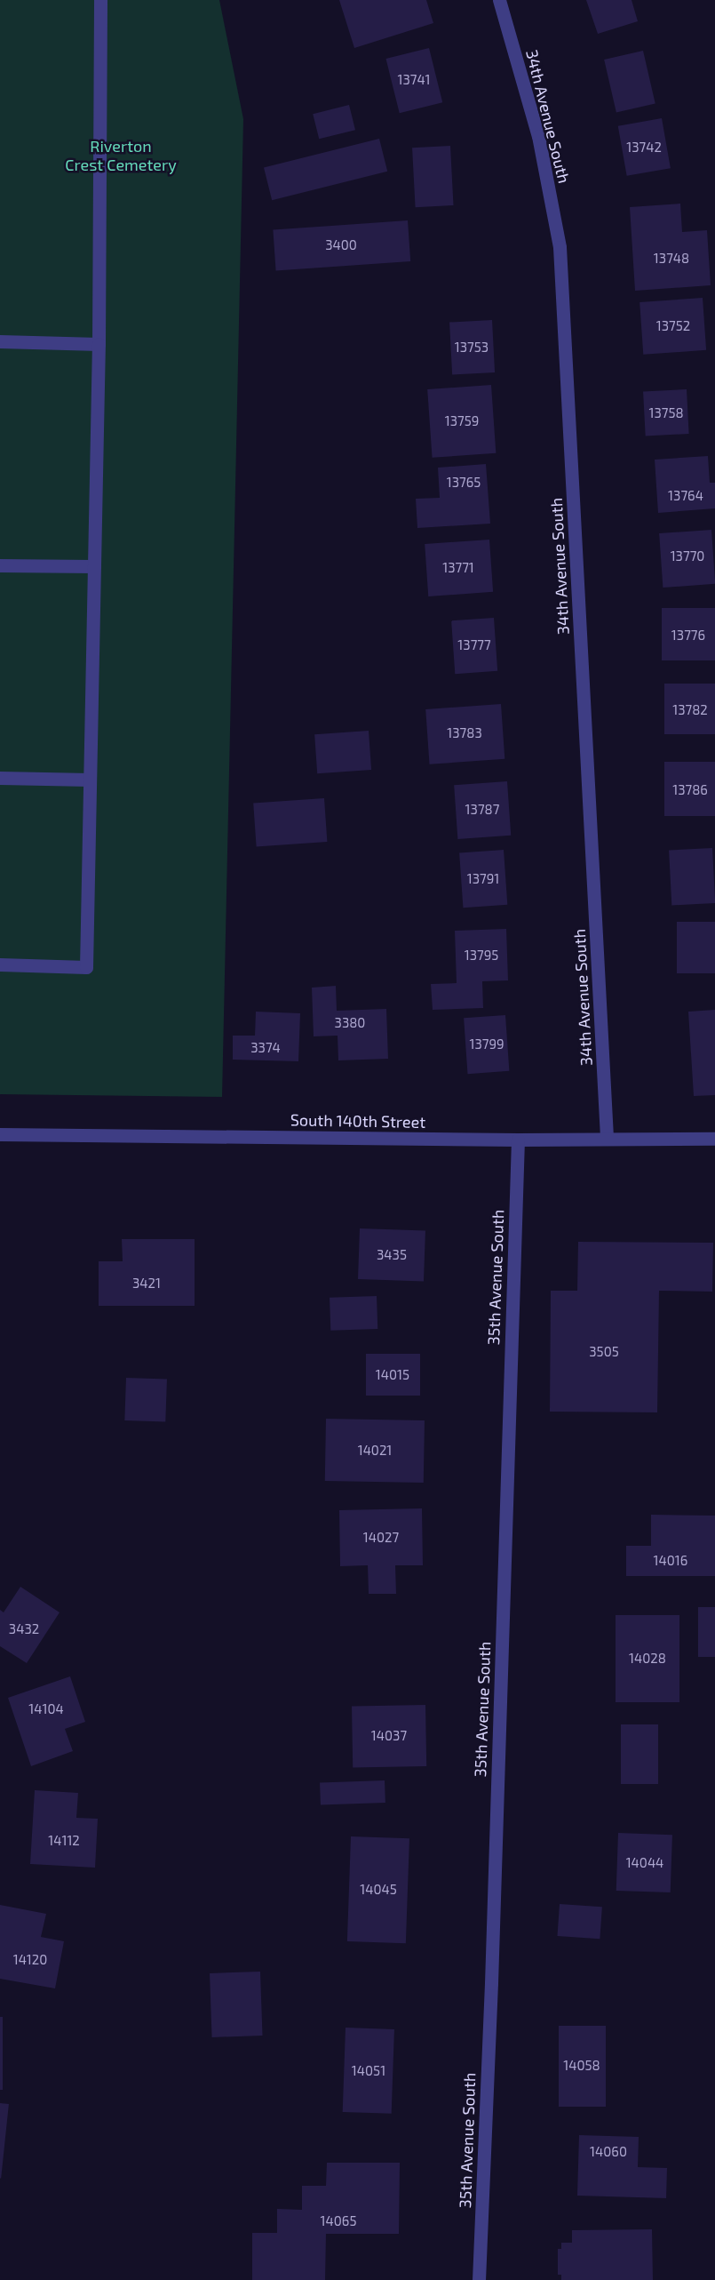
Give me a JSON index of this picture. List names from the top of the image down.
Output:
{
  "streets": {
    "street": ["34th Avenue South", "South 140th Street", "35th Avenue South"]
  },
  "crossings": [
    ["34th Avenue South", "South 140th Street"],
    ["South 140th Street", "35th Avenue South"]
  ],
  "parks": ["Riverton Crest Cemetery"],
  "house_numbers": [
    "13741",
    "13742",
    "3400",
    "13748",
    "13752",
    "13753",
    "13758",
    "13759",
    "13765",
    "13764",
    "13770",
    "13771",
    "13776",
    "13777",
    "13782",
    "13783",
    "13786",
    "13787",
    "13791",
    "13795",
    "3380",
    "13799",
    "3374",
    "3435",
    "3421",
    "3505",
    "14015",
    "14021",
    "14027",
    "14016",
    "3432",
    "14028",
    "14104",
    "14037",
    "14112",
    "14044",
    "14045",
    "14120",
    "14058",
    "14051",
    "14060",
    "14065"
  ]
}
